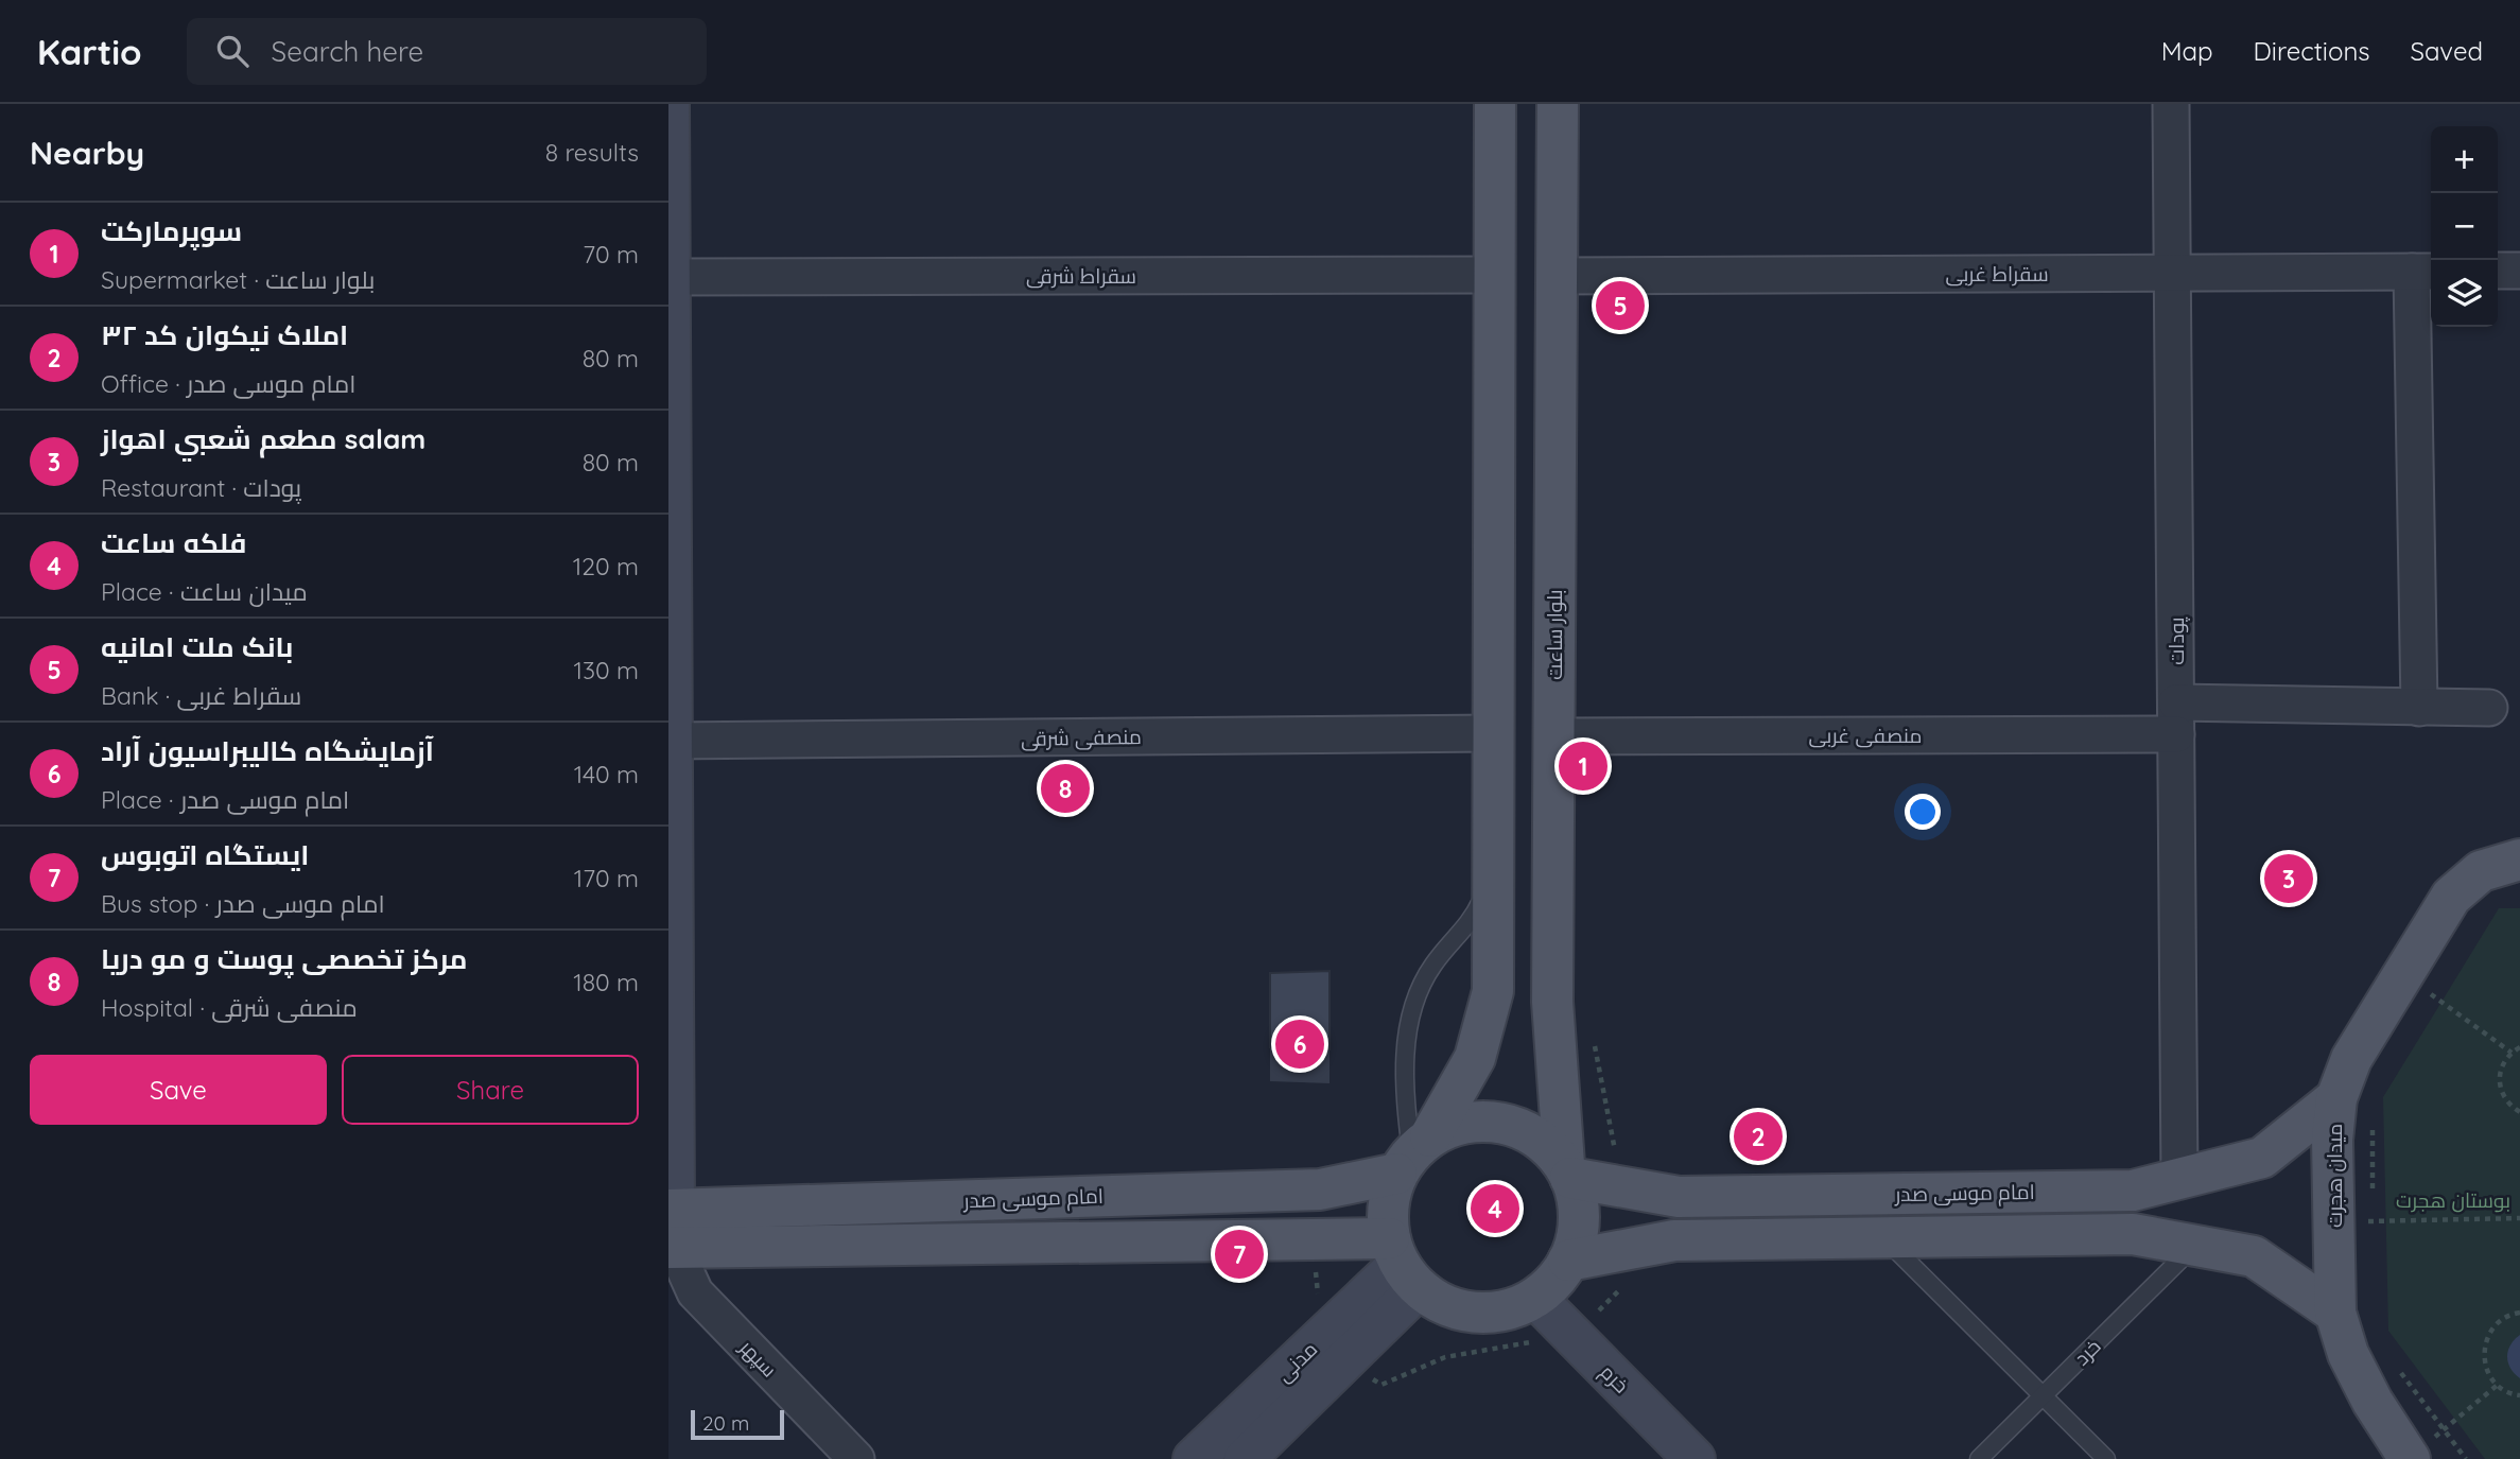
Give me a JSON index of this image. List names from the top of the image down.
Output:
{
  "streets": {
    "main road": ["بلوار ساعت", "میدان هجرت", "امام موسی صدر"],
    "street": [
      "سقراط غربی",
      "سقراط شرقی",
      "پودات",
      "منصفی غربی",
      "منصفی شرقی",
      "سپهر",
      "مدنی",
      "خرم"
    ],
    "lane": ["خرد"]
  },
  "crossings": [
    ["سقراط غربی", "بلوار ساعت"],
    ["سقراط غربی", "پودات"],
    ["بلوار ساعت", "منصفی غربی"],
    ["بلوار ساعت", "امام موسی صدر"],
    ["بلوار ساعت", "مدنی"],
    ["بلوار ساعت", "خرم"],
    ["پودات", "منصفی غربی"],
    ["پودات", "امام موسی صدر"],
    ["میدان هجرت", "امام موسی صدر"],
    ["امام موسی صدر", "سپهر"],
    ["امام موسی صدر", "مدنی"],
    ["امام موسی صدر", "خرم"],
    ["مدنی", "خرم"]
  ],
  "parks": ["بوستان هجرت"],
  "scale_bar": "20 m",
  "page": {
    "header": "Kartio",
    "search": "Search here",
    "nav": ["Map", "Directions", "Saved"],
    "heading": ["Nearby", "8 results"],
    "map_buttons": ["+", "−"],
    "list": [
      {
        "mark": "1",
        "name": "سوپرمارکت",
        "note": "Supermarket · بلوار ساعت",
        "value": "70 m"
      },
      {
        "mark": "2",
        "name": "املاک نیکوان کد ۳۲",
        "note": "Office · امام موسی صدر",
        "value": "80 m"
      },
      {
        "mark": "3",
        "name": "مطعم شعبي اهواز salam",
        "note": "Restaurant · پودات",
        "value": "80 m"
      },
      {
        "mark": "4",
        "name": "فلکه ساعت",
        "note": "Place · میدان ساعت",
        "value": "120 m"
      },
      {
        "mark": "5",
        "name": "بانک ملت امانیه",
        "note": "Bank · سقراط غربی",
        "value": "130 m"
      },
      {
        "mark": "6",
        "name": "آزمایشگاه کالیبراسیون آراد",
        "note": "Place · امام موسی صدر",
        "value": "140 m"
      },
      {
        "mark": "7",
        "name": "ایستگاه اتوبوس",
        "note": "Bus stop · امام موسی صدر",
        "value": "170 m"
      },
      {
        "mark": "8",
        "name": "مرکز تخصصی پوست و مو دریا",
        "note": "Hospital · منصفی شرقی",
        "value": "180 m"
      }
    ],
    "pins": [
      "5",
      "1",
      "8",
      "3",
      "6",
      "2",
      "4",
      "7"
    ],
    "buttons": ["Save", "Share"],
    "scale": "20 m"
  }
}
